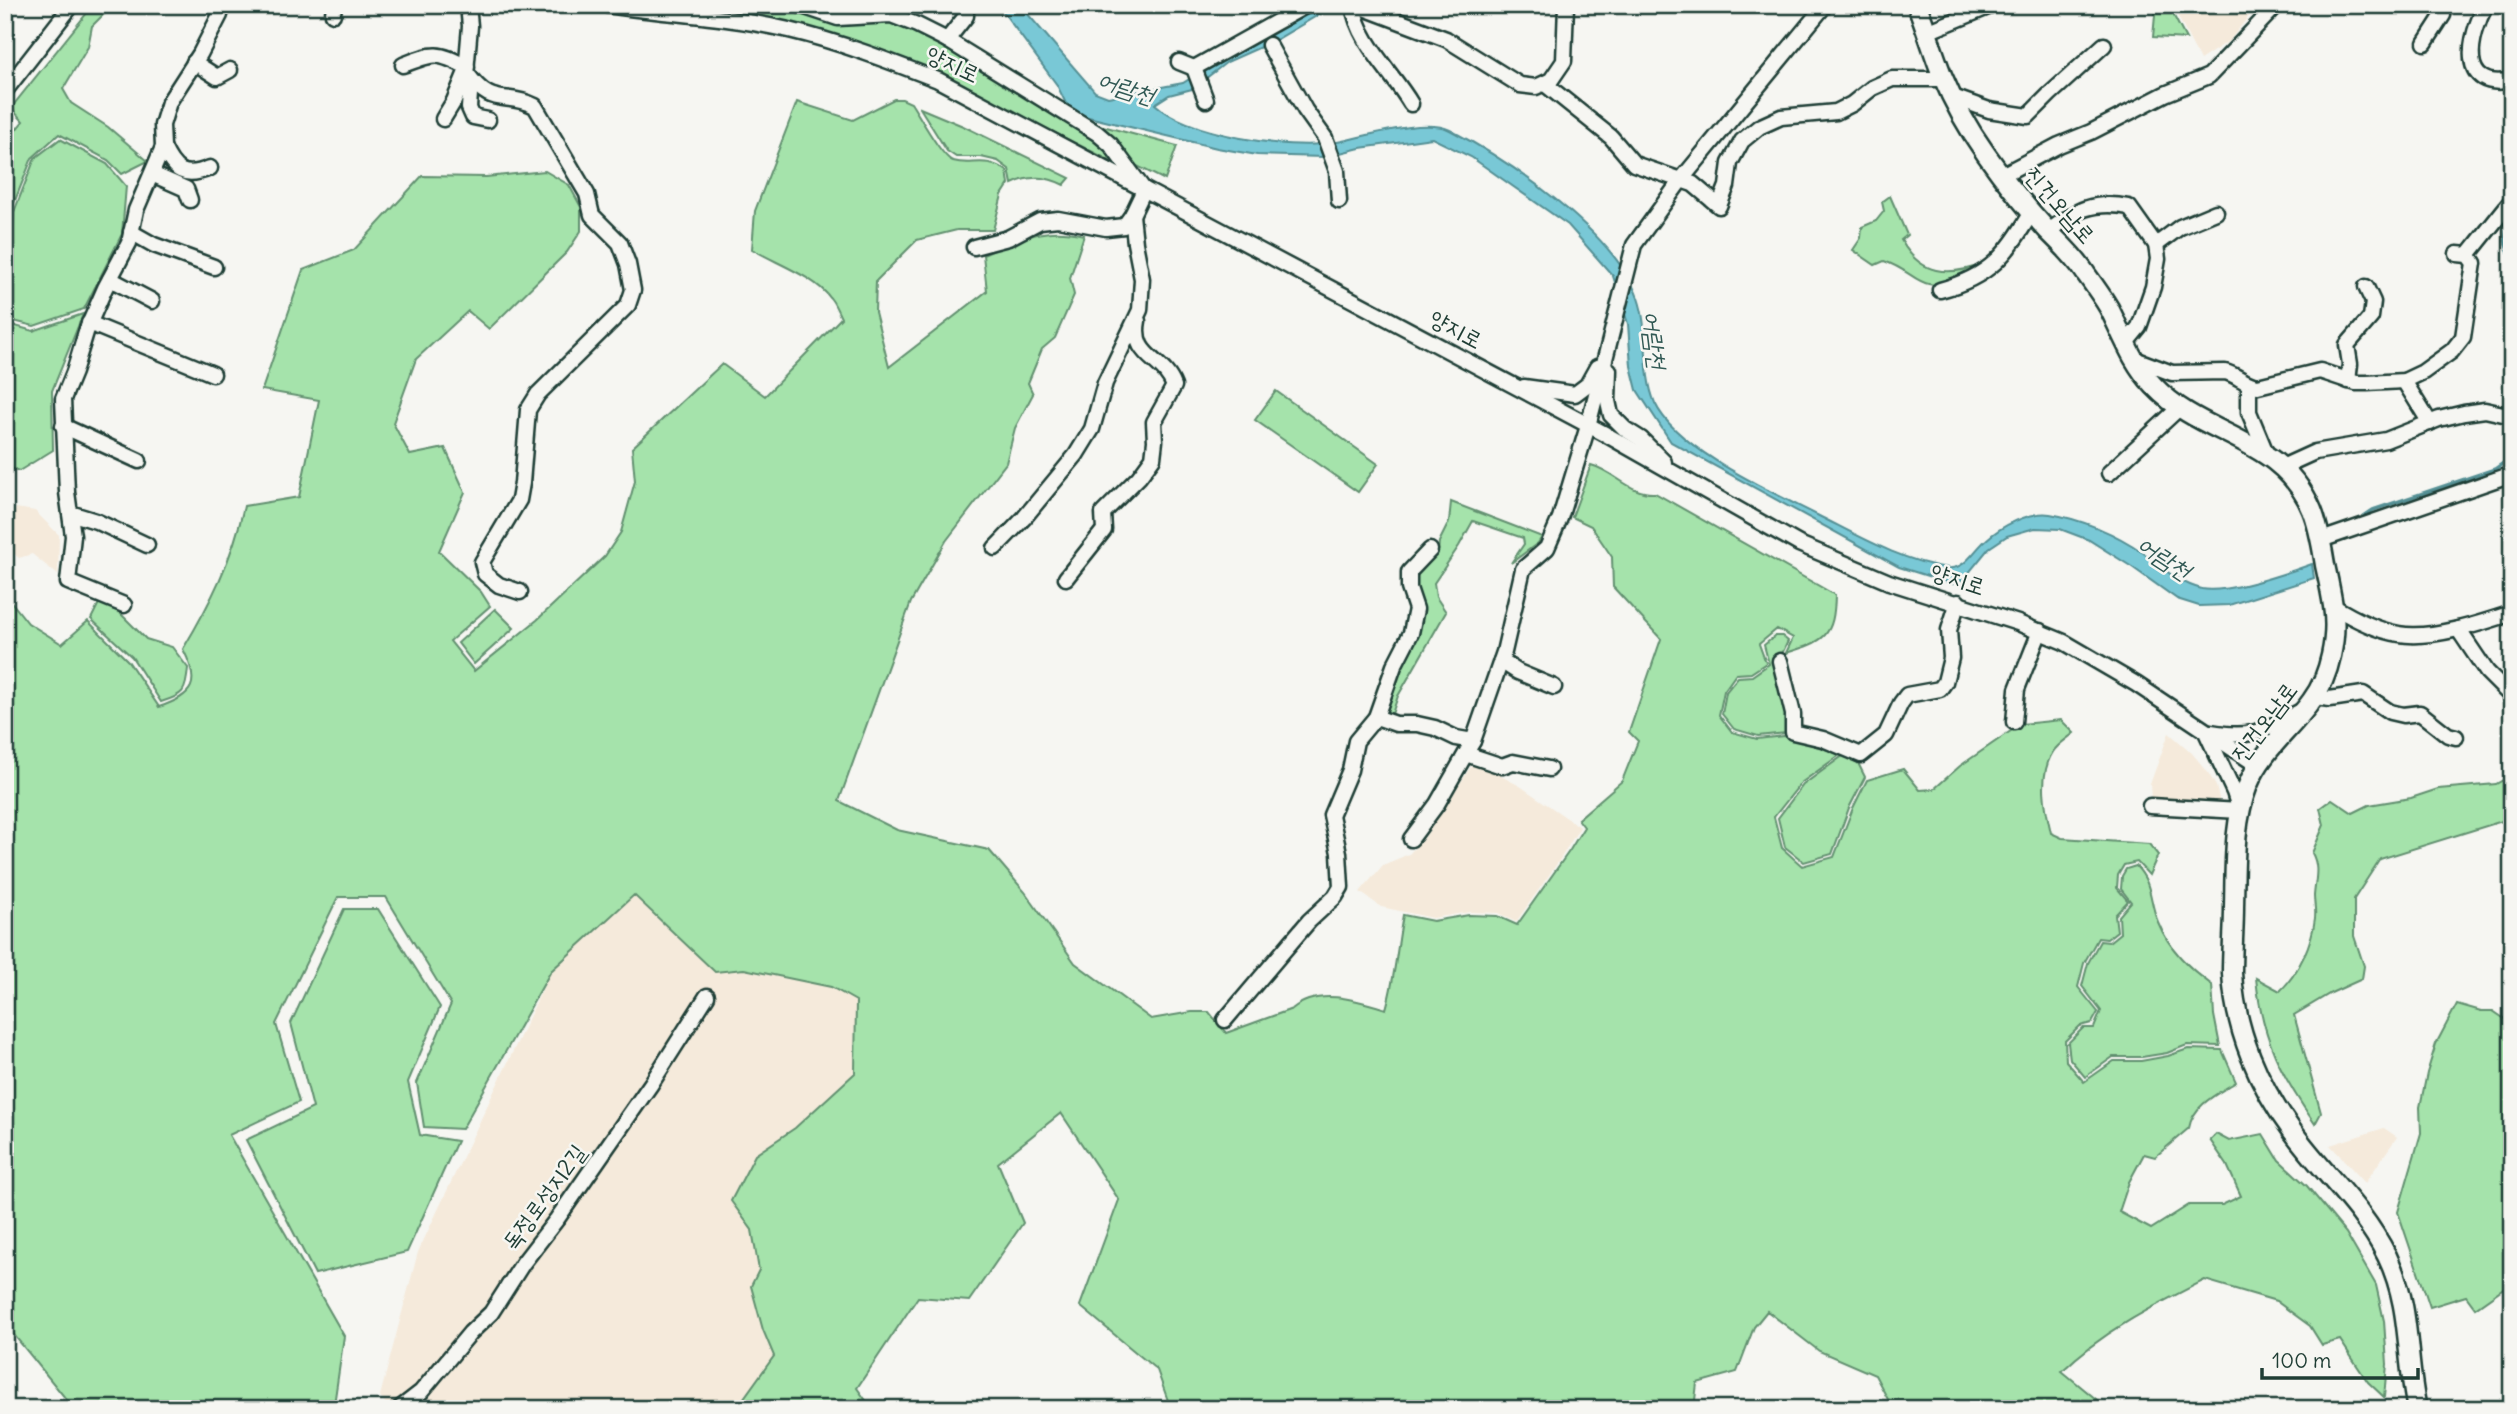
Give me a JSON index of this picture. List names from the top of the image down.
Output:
{
  "streets": {
    "main road": ["진건오남로"],
    "street": ["양지로", "독정로성지2길"]
  },
  "crossings": [
    ["양지로", "진건오남로"]
  ],
  "water": ["어람천"],
  "scale_bar": "100 m"
}
